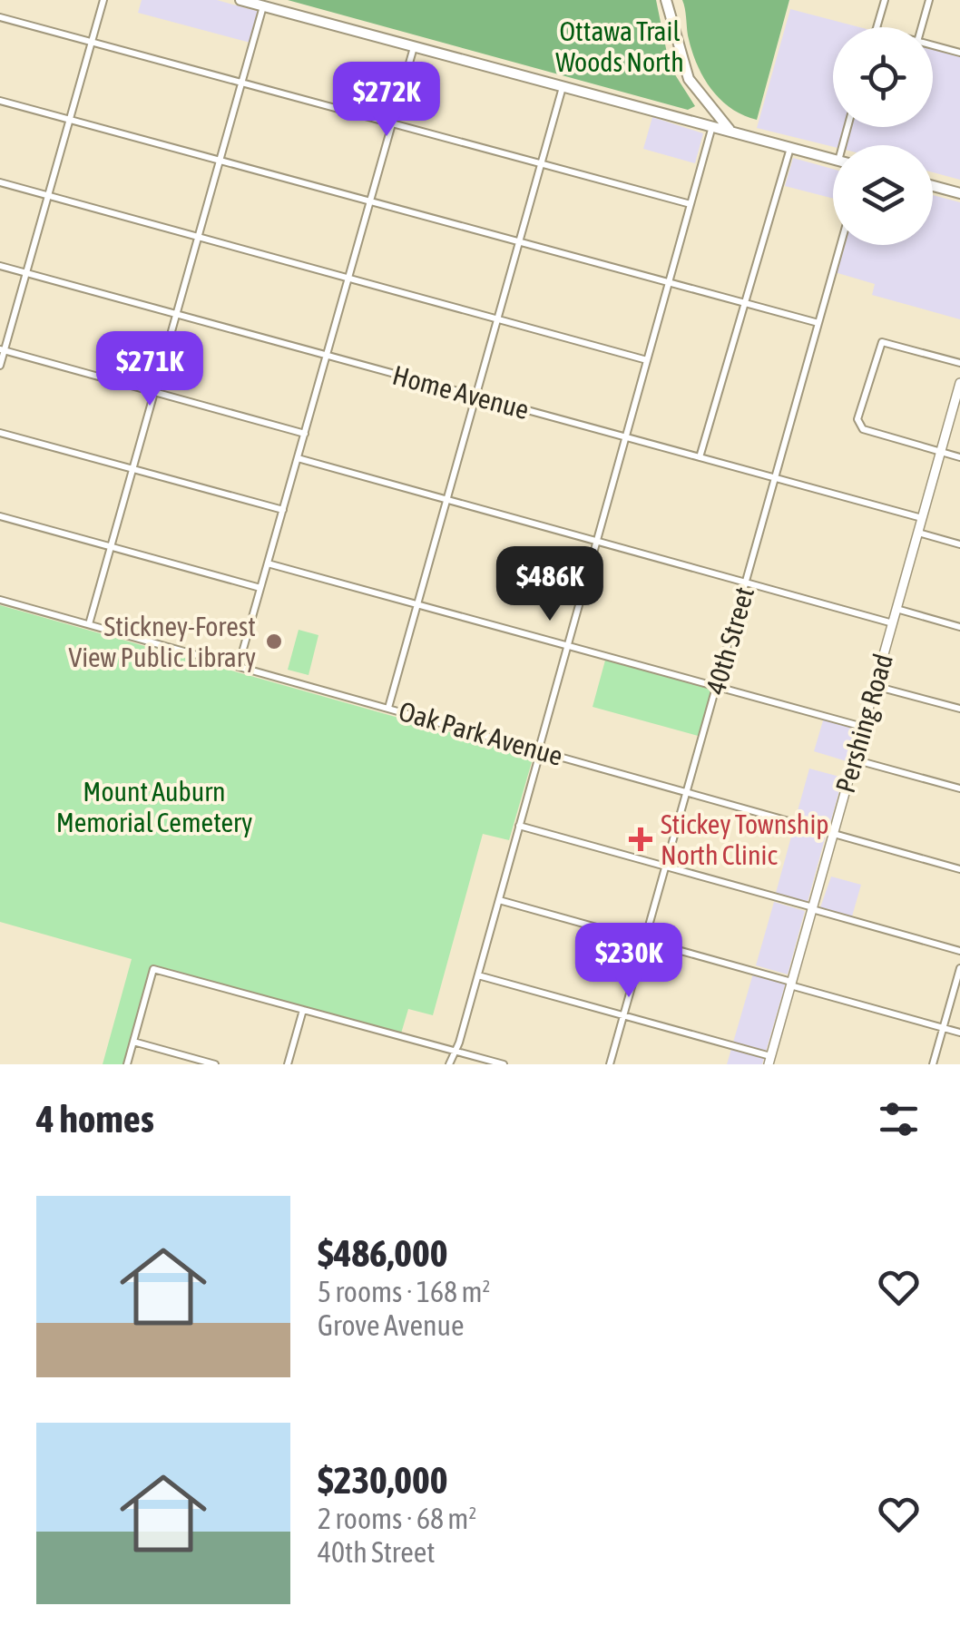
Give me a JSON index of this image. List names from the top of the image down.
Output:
{
  "streets": {
    "main road": ["Pershing Road"],
    "street": ["Home Avenue", "40th Street", "Oak Park Avenue"]
  },
  "crossings": [
    ["Home Avenue", "40th Street"],
    ["Home Avenue", "Pershing Road"],
    ["40th Street", "Oak Park Avenue"],
    ["Pershing Road", "Oak Park Avenue"]
  ],
  "parks": ["Ottawa Trail Woods North", "Mount Auburn Memorial Cemetery"],
  "places": {
    "other": ["Stickney-Forest View Public Library"],
    "health": ["Stickey Township North Clinic"]
  },
  "page": {
    "price": [
      "$272K",
      "$271K",
      "$486K",
      "$230K"
    ],
    "heading": "4 homes",
    "list": [
      {
        "name": "$486,000",
        "note": "5 rooms · 168 m² · Grove Avenue"
      },
      {
        "name": "$230,000",
        "note": "2 rooms · 68 m² · 40th Street"
      }
    ]
  }
}
